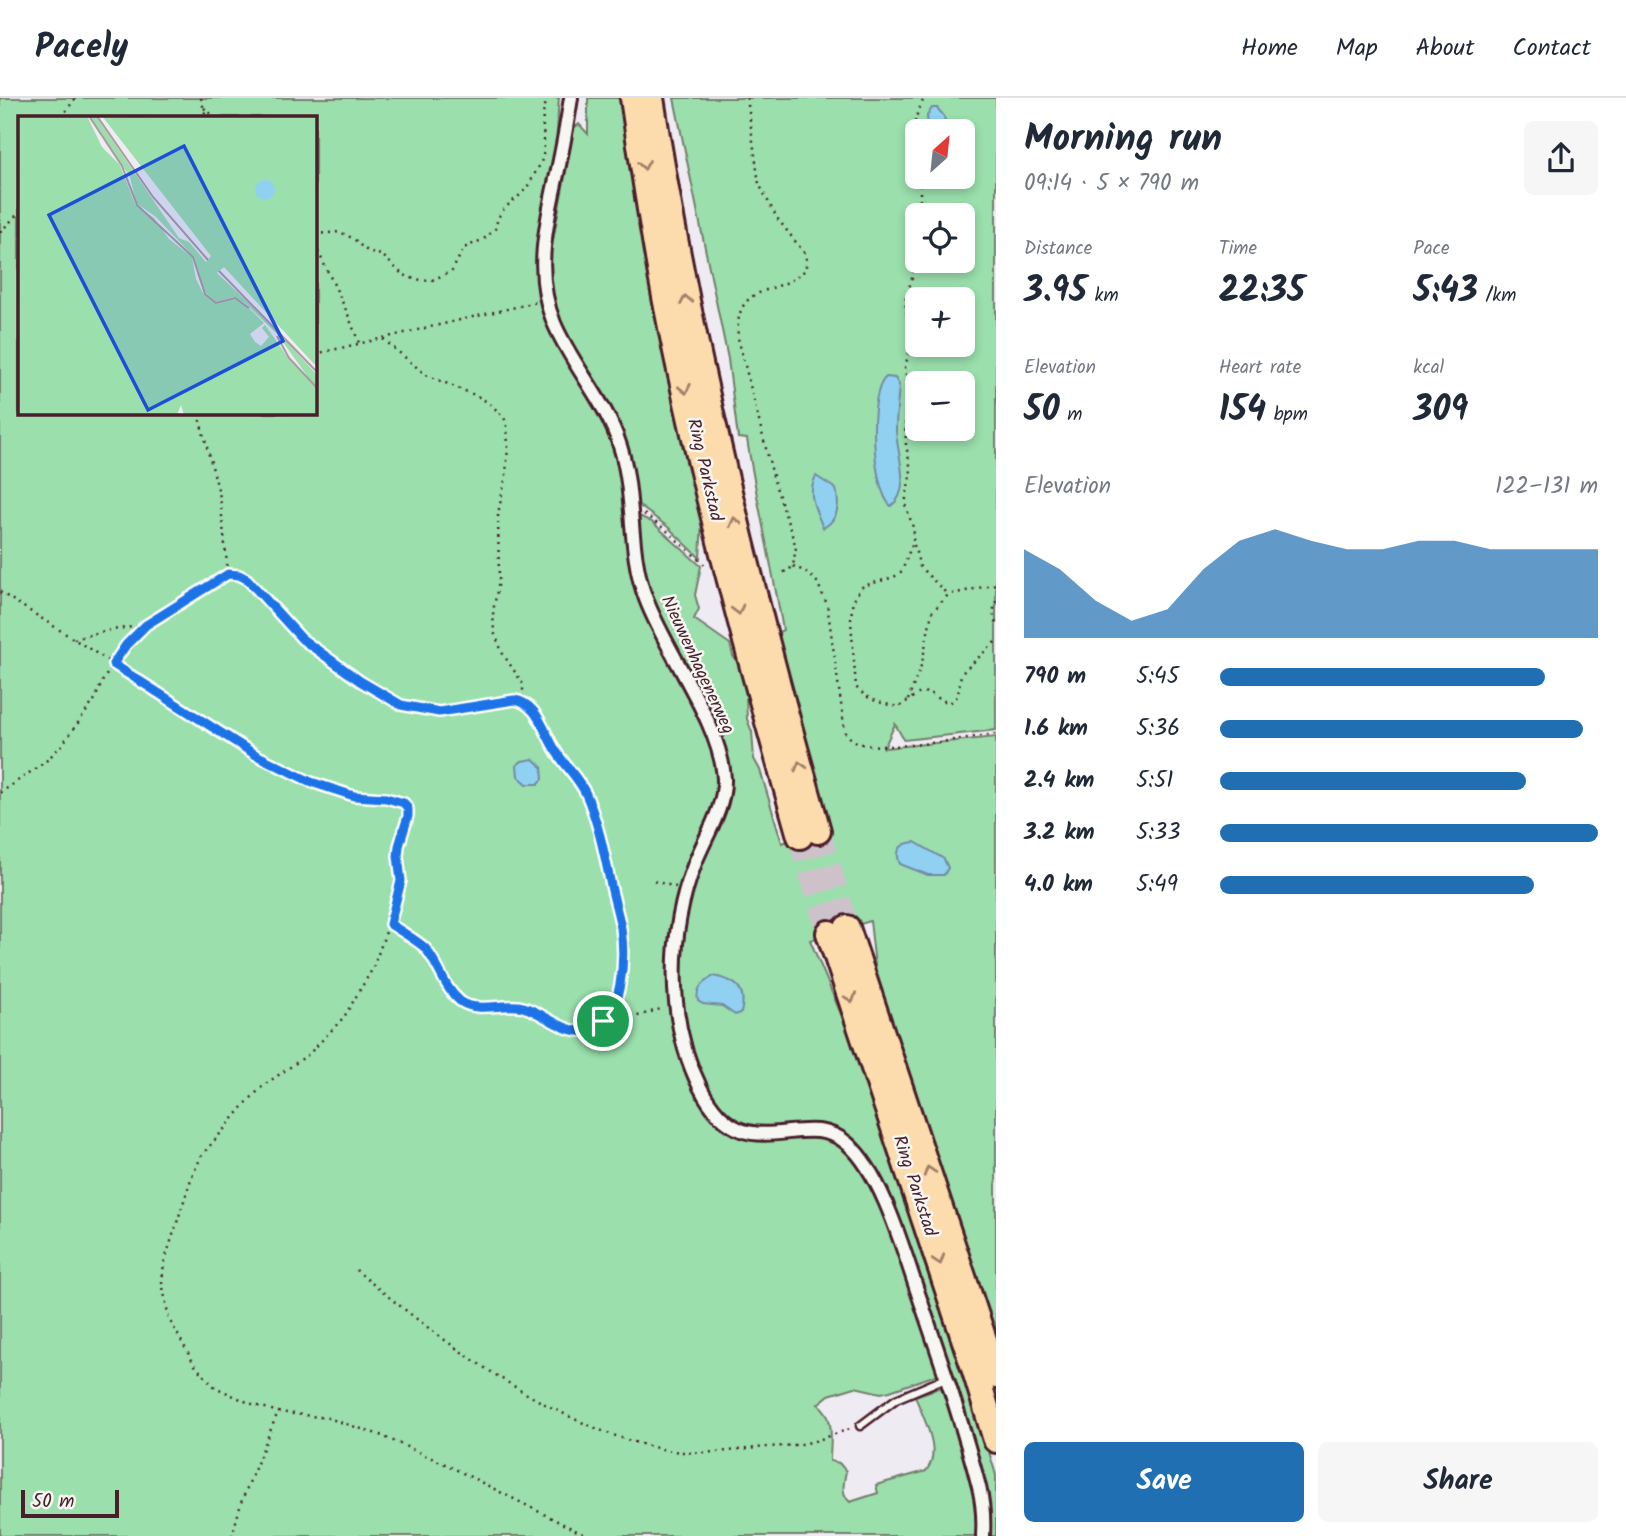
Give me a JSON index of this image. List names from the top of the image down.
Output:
{
  "streets": {
    "highway": ["Ring Parkstad"],
    "street": ["Nieuwenhagenerweg"]
  },
  "scale_bar": "50 m",
  "north": "top right",
  "page": {
    "header": "Pacely",
    "nav": [
      "Home",
      "Map",
      "About",
      "Contact"
    ],
    "heading": ["Morning run", "09:14 · 5 × 790 m"],
    "map_buttons": ["+", "−"],
    "stats": [
      ["Distance", "3.95 km"],
      ["Time", "22:35"],
      ["Pace", "5:43 /km"],
      ["Elevation", "50 m"],
      ["Heart rate", "154 bpm"],
      ["kcal", "309"]
    ],
    "chart": ["Elevation", "122–131 m"],
    "list": [
      {
        "name": "790 m",
        "note": "5:45"
      },
      {
        "name": "1.6 km",
        "note": "5:36"
      },
      {
        "name": "2.4 km",
        "note": "5:51"
      },
      {
        "name": "3.2 km",
        "note": "5:33"
      },
      {
        "name": "4.0 km",
        "note": "5:49"
      }
    ],
    "buttons": ["Save", "Share"],
    "scale": "50 m"
  }
}
